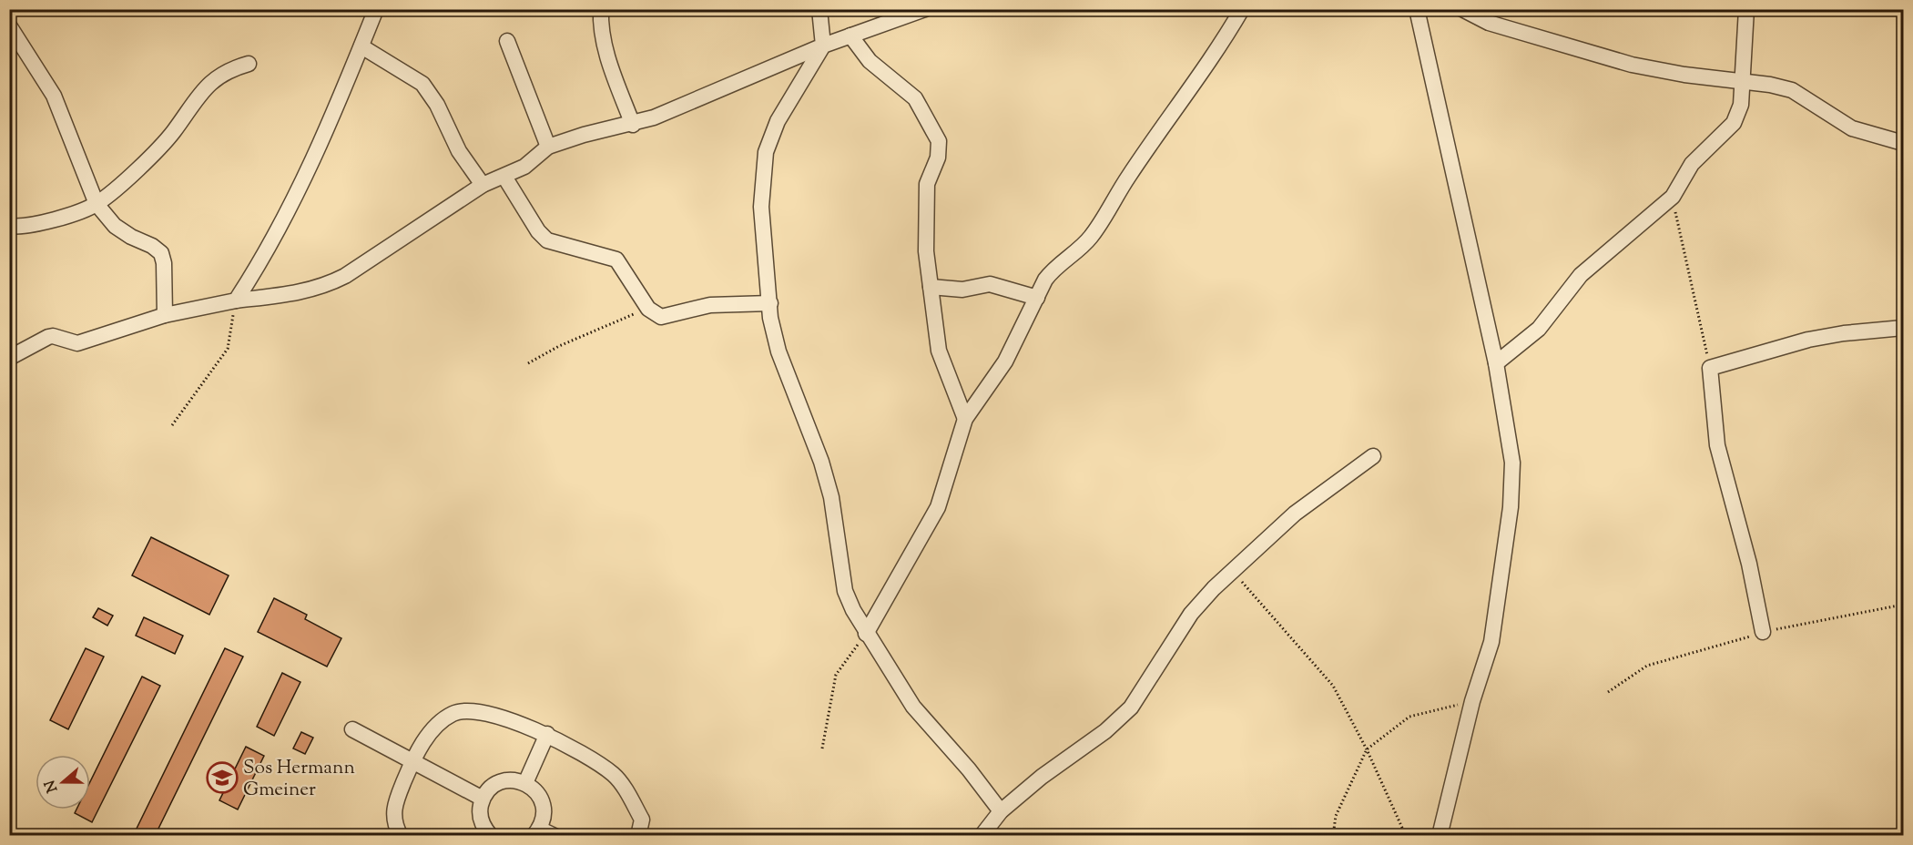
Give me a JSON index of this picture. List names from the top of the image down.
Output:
{
  "places": {
    "school or university": ["Sos Hermann Gmeiner"]
  },
  "north": "left"
}
